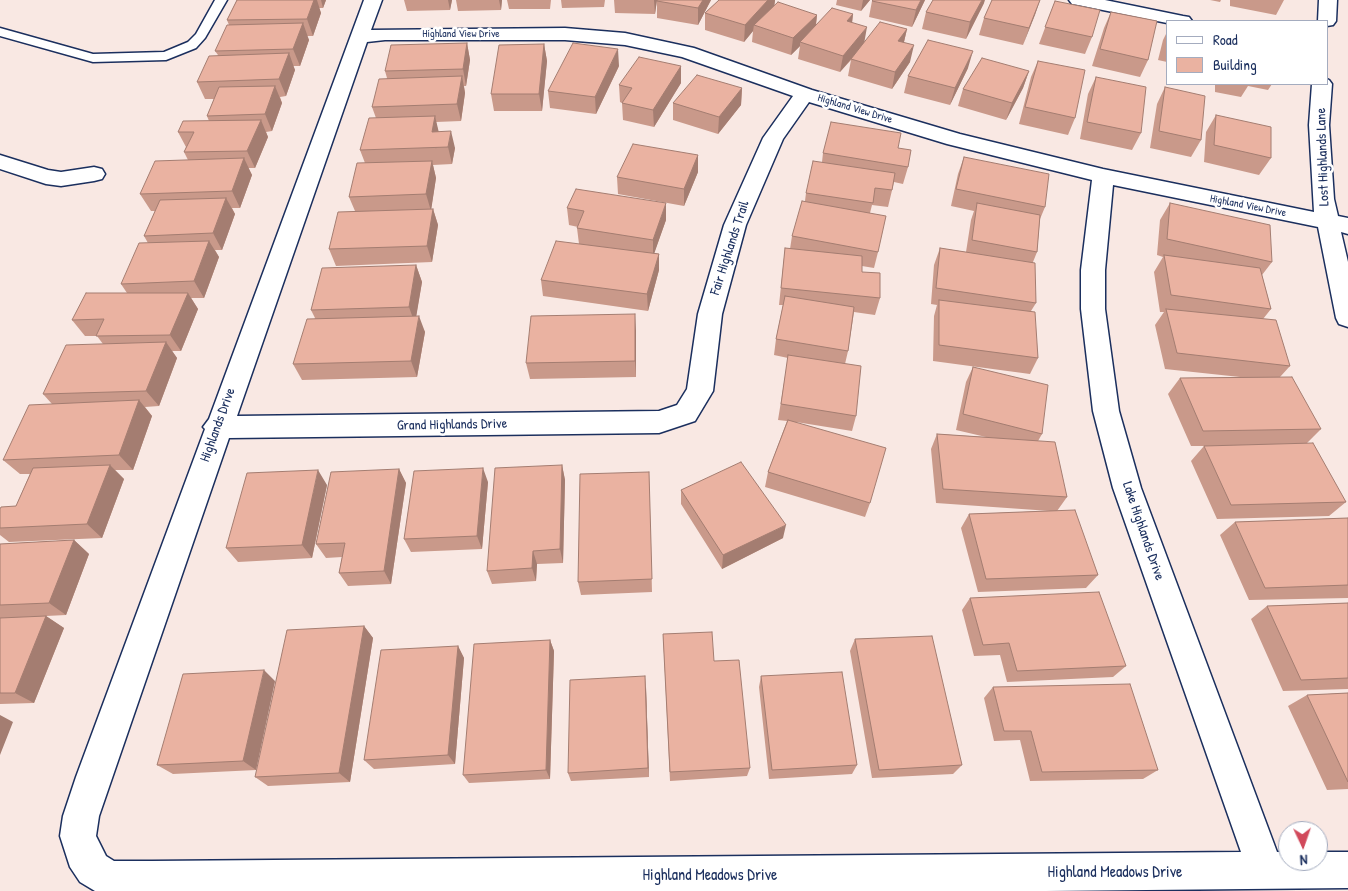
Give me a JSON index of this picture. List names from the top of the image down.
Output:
{
  "streets": {
    "street": [
      "Highland View Drive",
      "Lost Highlands Lane",
      "Fair Highlands Trail",
      "Highlands Drive",
      "Grand Highlands Drive",
      "Lake Highlands Drive",
      "Highland Meadows Drive"
    ]
  },
  "crossings": [
    ["Highland View Drive", "Lost Highlands Lane"],
    ["Highland View Drive", "Fair Highlands Trail"],
    ["Highland View Drive", "Highlands Drive"],
    ["Highland View Drive", "Lake Highlands Drive"],
    ["Fair Highlands Trail", "Grand Highlands Drive"],
    ["Highlands Drive", "Grand Highlands Drive"],
    ["Highlands Drive", "Highland Meadows Drive"],
    ["Lake Highlands Drive", "Highland Meadows Drive"]
  ],
  "legend": ["Road", "Building"],
  "north": "bottom"
}
